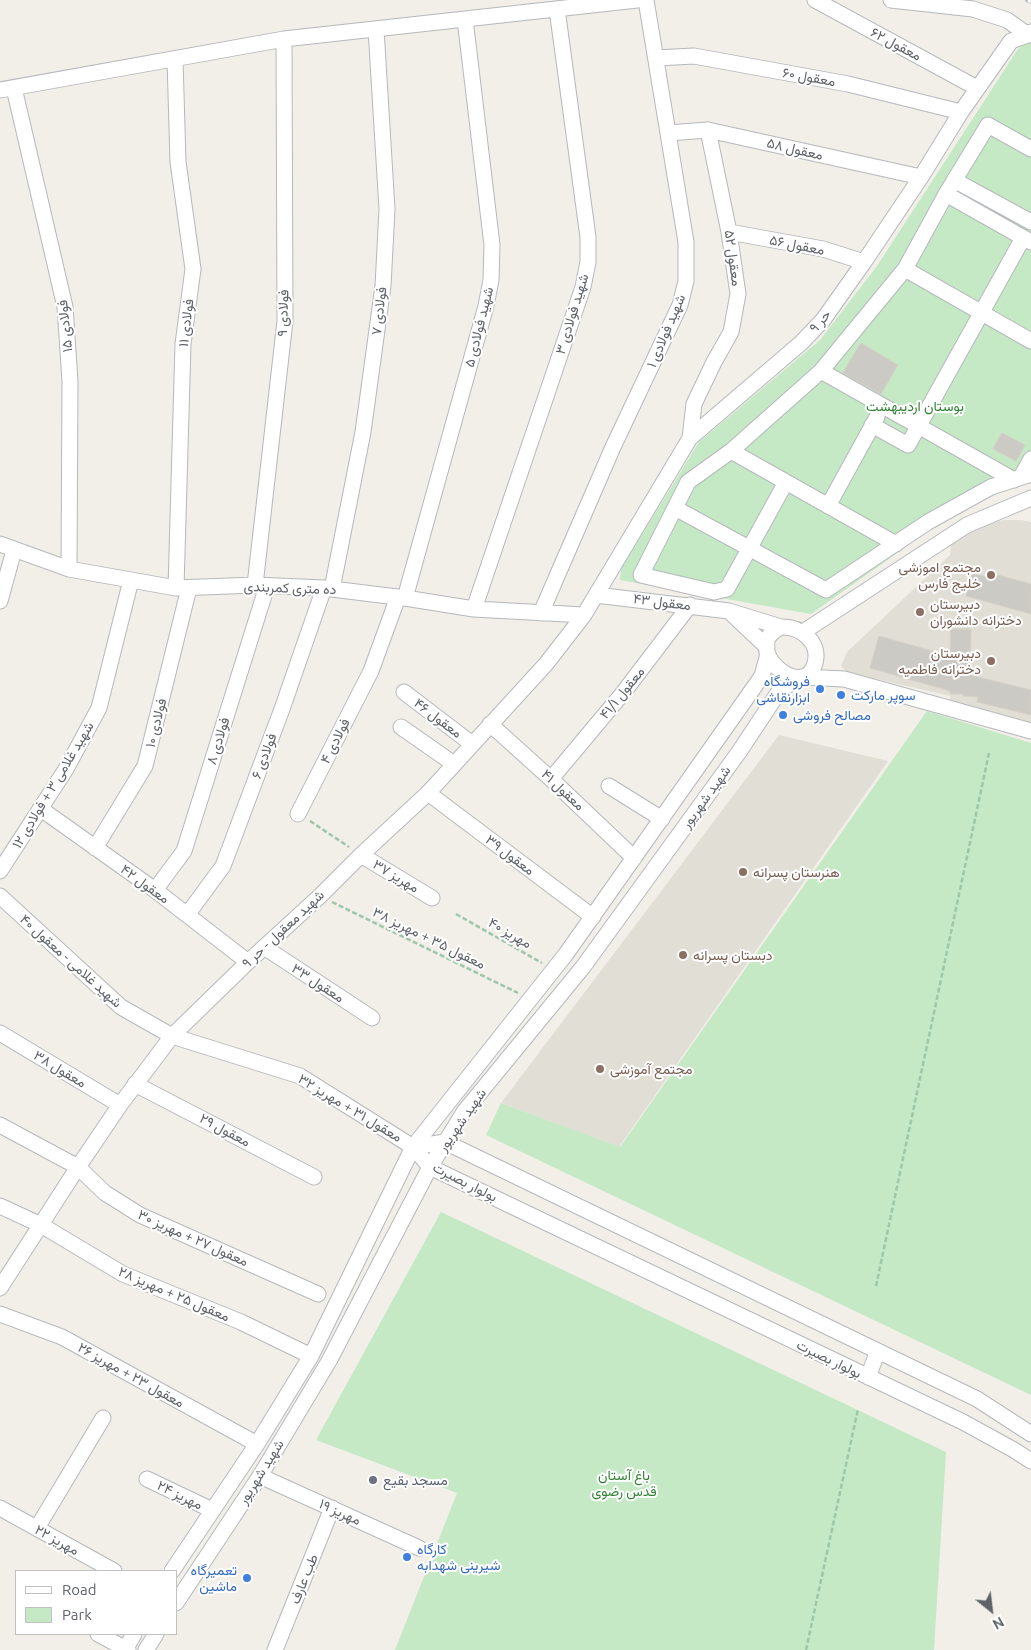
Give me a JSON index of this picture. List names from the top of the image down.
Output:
{
  "streets": {
    "street": [
      "معقول ۶۲",
      "معقول ۶۰",
      "معقول ۵۸",
      "معقول ۵۶",
      "معقول ۵۲",
      "فولادی ۷",
      "فولادی ۹",
      "شهید فولادی ۳",
      "حر ۹",
      "فولادی ۱۱",
      "فولادی ۱۵",
      "شهید فولادی ۵",
      "شهید فولادی ۱",
      "ده متری کمربندی",
      "معقول ۴۳",
      "معقول ۴۱/۱",
      "معقول ۴۶",
      "فولادی ۱۰",
      "فولادی ۸",
      "فولادی ۴",
      "فولادی ۶",
      "شهید غلامی ۳ + فولادی ۱۲",
      "معقول ۴۱",
      "شهید شهریور",
      "معقول ۳۹",
      "مهریز ۳۷",
      "معقول ۴۲",
      "شهید معقول - حر ۹",
      "شهید غلامی - معقول ۴۰",
      "معقول ۳۳",
      "معقول ۳۸",
      "معقول ۳۱ + مهریز ۳۲",
      "معقول ۲۹",
      "بولوار بصیرت",
      "معقول ۲۷ + مهریز ۳۰",
      "معقول ۲۵ + مهریز ۲۸",
      "معقول ۲۳ + مهریز ۲۶",
      "مهریز ۲۴",
      "مهریز ۱۹",
      "مهریز ۲۲",
      "طب عارف"
    ],
    "path": ["مهریز ۴۰", "معقول ۳۵ + مهریز ۳۸"]
  },
  "crossings": [
    ["معقول ۶۲", "حر ۹"],
    ["معقول ۶۰", "حر ۹"],
    ["معقول ۶۰", "شهید فولادی ۱"],
    ["معقول ۵۸", "معقول ۵۲"],
    ["معقول ۵۸", "حر ۹"],
    ["معقول ۵۸", "شهید فولادی ۱"],
    ["معقول ۵۶", "معقول ۵۲"],
    ["معقول ۵۶", "حر ۹"],
    ["معقول ۵۲", "حر ۹"],
    ["فولادی ۷", "ده متری کمربندی"],
    ["فولادی ۷", "فولادی ۶"],
    ["فولادی ۹", "ده متری کمربندی"],
    ["فولادی ۹", "فولادی ۸"],
    ["شهید فولادی ۳", "ده متری کمربندی"],
    ["حر ۹", "معقول ۴۳"],
    ["حر ۹", "شهید معقول - حر ۹"],
    ["فولادی ۱۱", "ده متری کمربندی"],
    ["فولادی ۱۱", "فولادی ۱۰"],
    ["فولادی ۱۵", "ده متری کمربندی"],
    ["شهید فولادی ۵", "ده متری کمربندی"],
    ["شهید فولادی ۵", "فولادی ۴"],
    ["شهید فولادی ۱", "ده متری کمربندی"],
    ["ده متری کمربندی", "فولادی ۱۰"],
    ["ده متری کمربندی", "فولادی ۸"],
    ["ده متری کمربندی", "فولادی ۴"],
    ["ده متری کمربندی", "فولادی ۶"],
    ["ده متری کمربندی", "شهید غلامی ۳ + فولادی ۱۲"],
    ["ده متری کمربندی", "شهید معقول - حر ۹"],
    ["معقول ۴۳", "معقول ۴۱/۱"],
    ["معقول ۴۳", "شهید شهریور"],
    ["معقول ۴۳", "شهید معقول - حر ۹"],
    ["معقول ۴۱/۱", "معقول ۴۱"],
    ["معقول ۴۶", "شهید معقول - حر ۹"],
    ["فولادی ۱۰", "معقول ۴۲"],
    ["فولادی ۸", "معقول ۴۲"],
    ["فولادی ۶", "معقول ۴۲"],
    ["شهید غلامی ۳ + فولادی ۱۲", "معقول ۴۲"],
    ["معقول ۴۱", "شهید شهریور"],
    ["معقول ۴۱", "شهید معقول - حر ۹"],
    ["شهید شهریور", "معقول ۳۹"],
    ["شهید شهریور", "مهریز ۴۰"],
    ["شهید شهریور", "معقول ۳۵ + مهریز ۳۸"],
    ["شهید شهریور", "معقول ۳۱ + مهریز ۳۲"],
    ["شهید شهریور", "بولوار بصیرت"],
    ["شهید شهریور", "معقول ۲۵ + مهریز ۲۸"],
    ["شهید شهریور", "معقول ۲۳ + مهریز ۲۶"],
    ["شهید شهریور", "مهریز ۲۴"],
    ["شهید شهریور", "مهریز ۱۹"],
    ["معقول ۳۹", "شهید معقول - حر ۹"],
    ["مهریز ۳۷", "شهید معقول - حر ۹"],
    ["معقول ۴۲", "شهید معقول - حر ۹"],
    ["شهید معقول - حر ۹", "معقول ۳۵ + مهریز ۳۸"],
    ["شهید معقول - حر ۹", "شهید غلامی - معقول ۴۰"],
    ["شهید معقول - حر ۹", "معقول ۳۳"],
    ["شهید معقول - حر ۹", "معقول ۳۸"],
    ["شهید معقول - حر ۹", "معقول ۳۱ + مهریز ۳۲"],
    ["شهید معقول - حر ۹", "معقول ۲۹"],
    ["شهید معقول - حر ۹", "معقول ۲۷ + مهریز ۳۰"],
    ["شهید معقول - حر ۹", "معقول ۲۵ + مهریز ۲۸"],
    ["شهید غلامی - معقول ۴۰", "معقول ۳۱ + مهریز ۳۲"],
    ["معقول ۳۱ + مهریز ۳۲", "بولوار بصیرت"],
    ["مهریز ۱۹", "طب عارف"]
  ],
  "parks": ["بوستان اردیبهشت", "باغ آستان قدس رضوی"],
  "places": [
    "مجتمع اموزشی خلیج فارس",
    "دبیرستان دخترانه دانشوران",
    "دبیرستان دخترانه فاطمیه",
    "فروشگاه ابزارنقاشی",
    "سوپر مارکت",
    "مصالح فروشی",
    "هنرستان پسرانه",
    "دبستان پسرانه",
    "مجتمع آموزشی",
    "مسجد بقیع",
    "کارگاه شیرینی شهدابه",
    "تعمیرگاه ماشین"
  ],
  "legend": ["Road", "Park"],
  "north": "bottom right"
}
